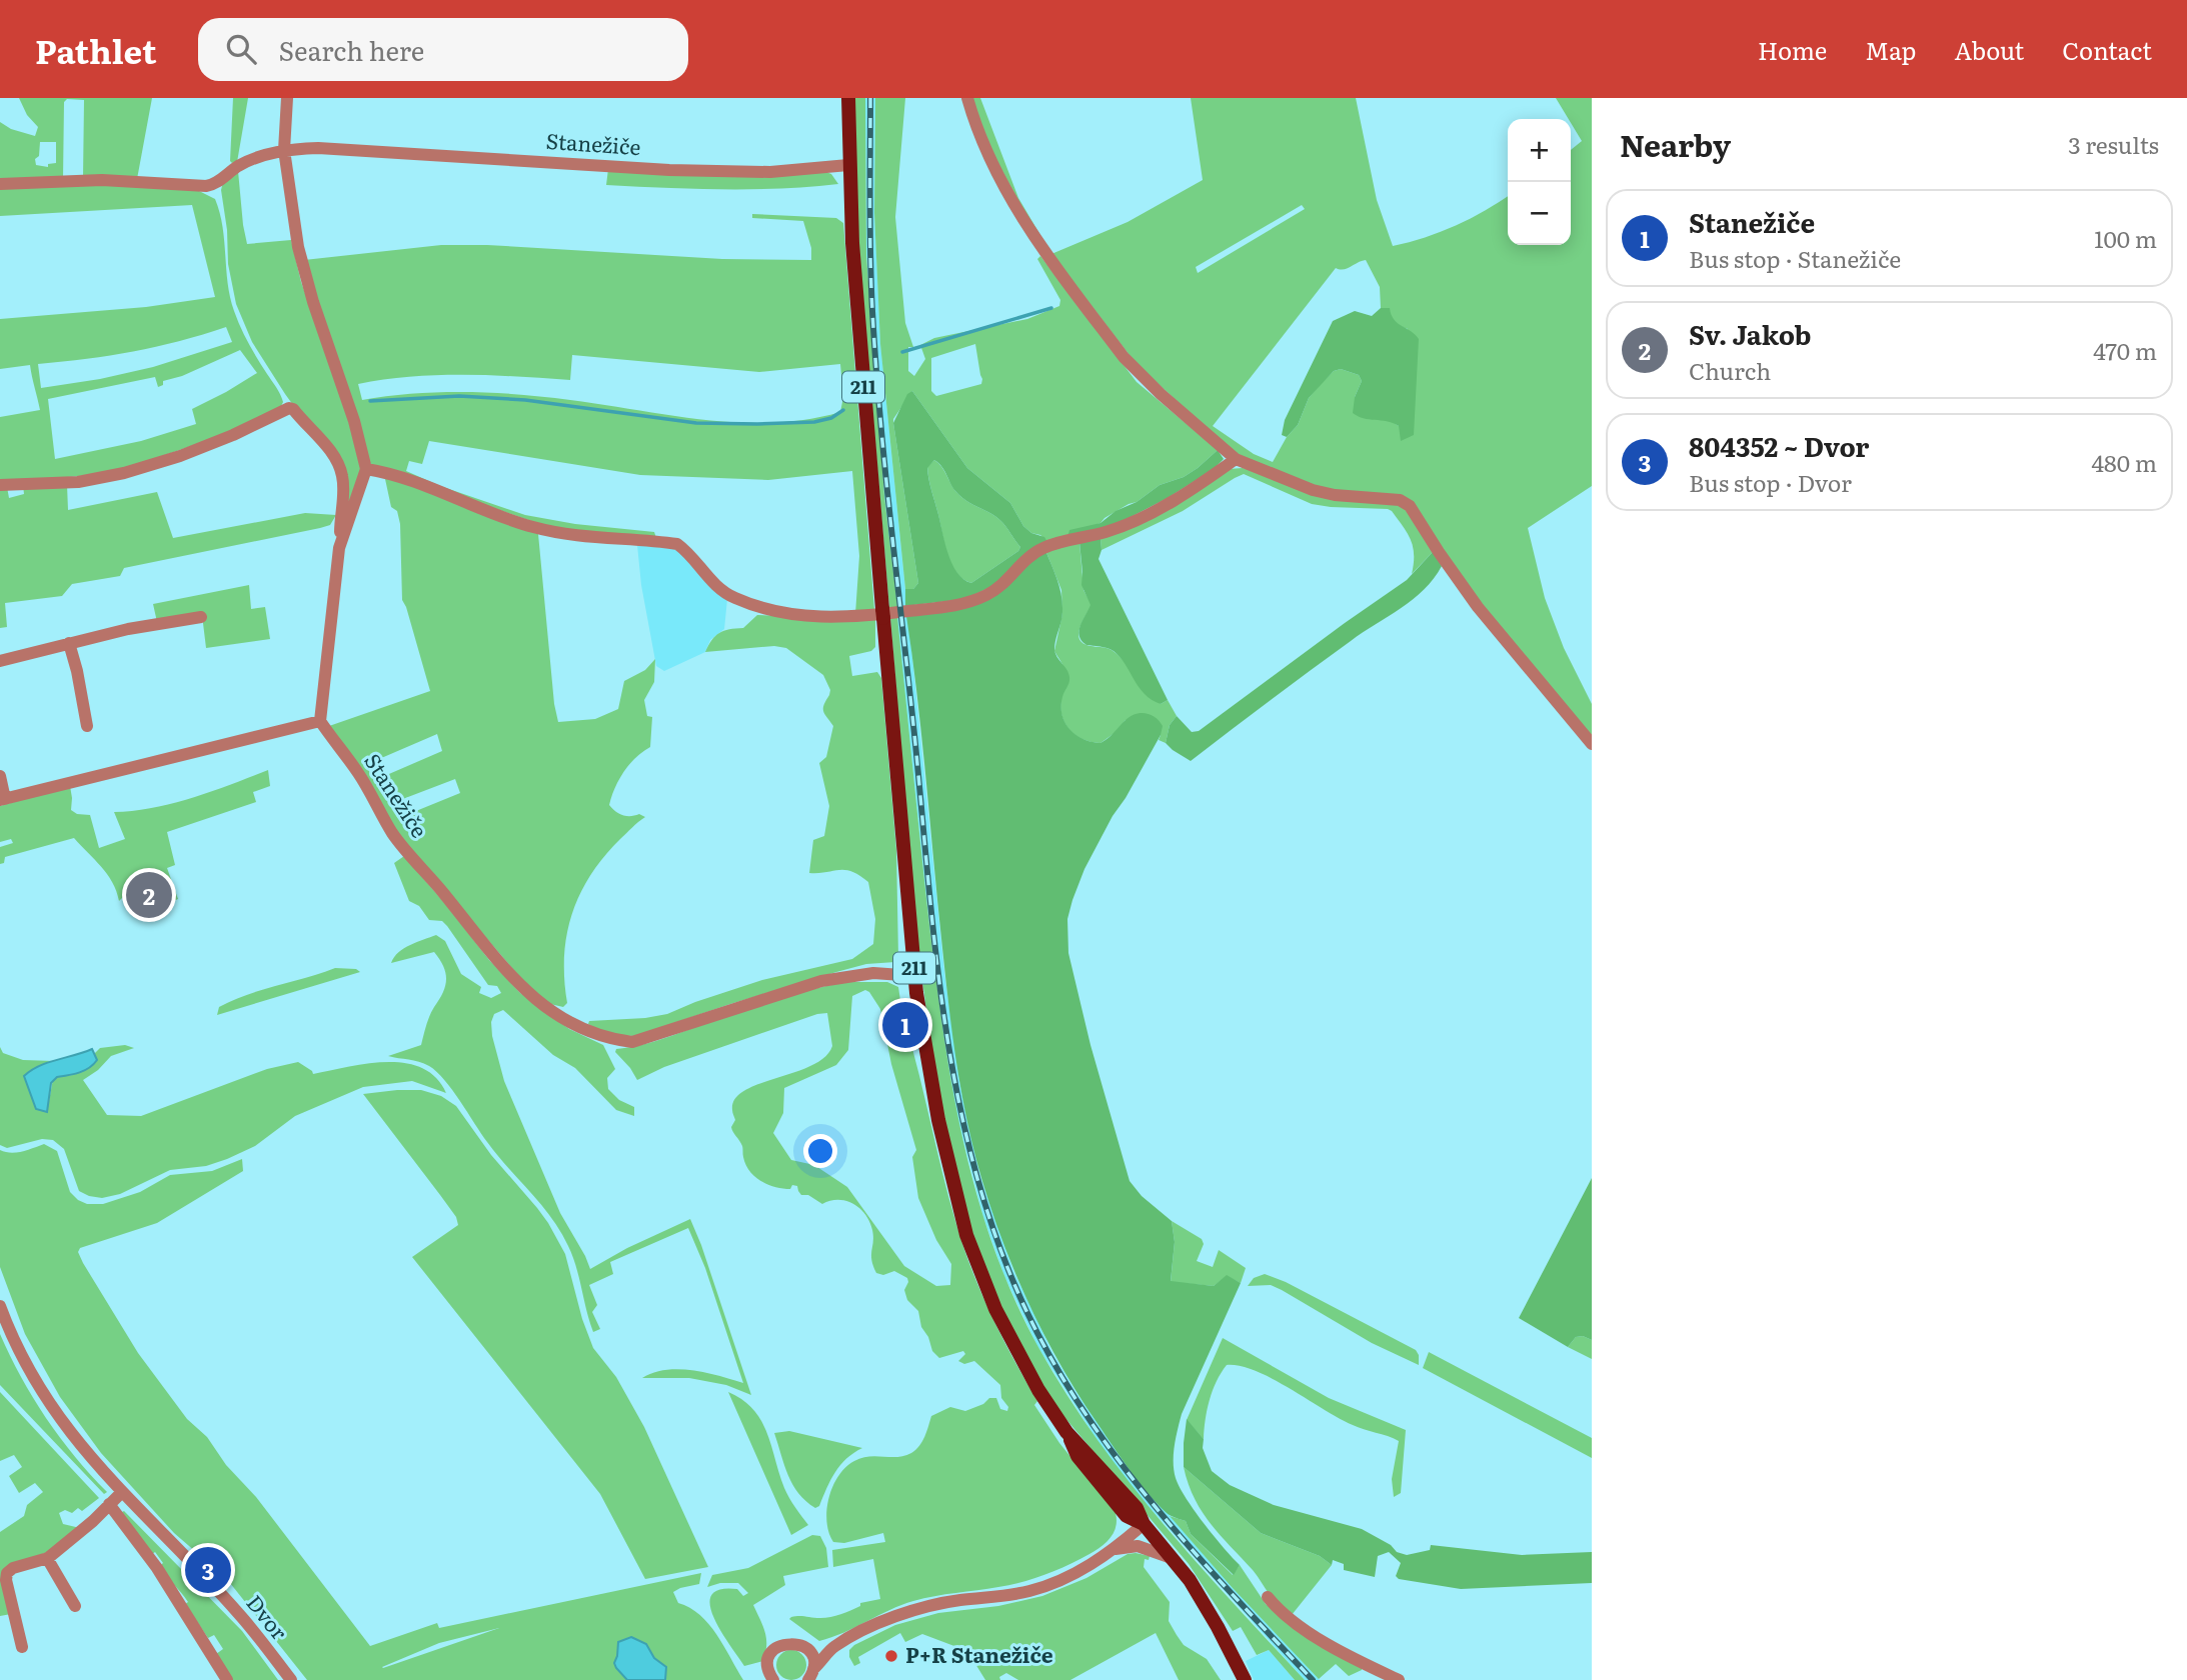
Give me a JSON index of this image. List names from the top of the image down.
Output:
{
  "streets": {
    "main road": ["211"],
    "street": ["Stanežiče", "Dvor"]
  },
  "crossings": [
    ["Stanežiče", "211"]
  ],
  "places": ["P+R Stanežiče"],
  "page": {
    "header": "Pathlet",
    "search": "Search here",
    "nav": [
      "Home",
      "Map",
      "About",
      "Contact"
    ],
    "heading": ["Nearby", "3 results"],
    "map_buttons": ["+", "−"],
    "list": [
      {
        "mark": "1",
        "name": "Stanežiče",
        "note": "Bus stop · Stanežiče",
        "value": "100 m"
      },
      {
        "mark": "2",
        "name": "Sv. Jakob",
        "note": "Church",
        "value": "470 m"
      },
      {
        "mark": "3",
        "name": "804352 ~ Dvor",
        "note": "Bus stop · Dvor",
        "value": "480 m"
      }
    ],
    "pins": ["2", "1", "3"]
  }
}
